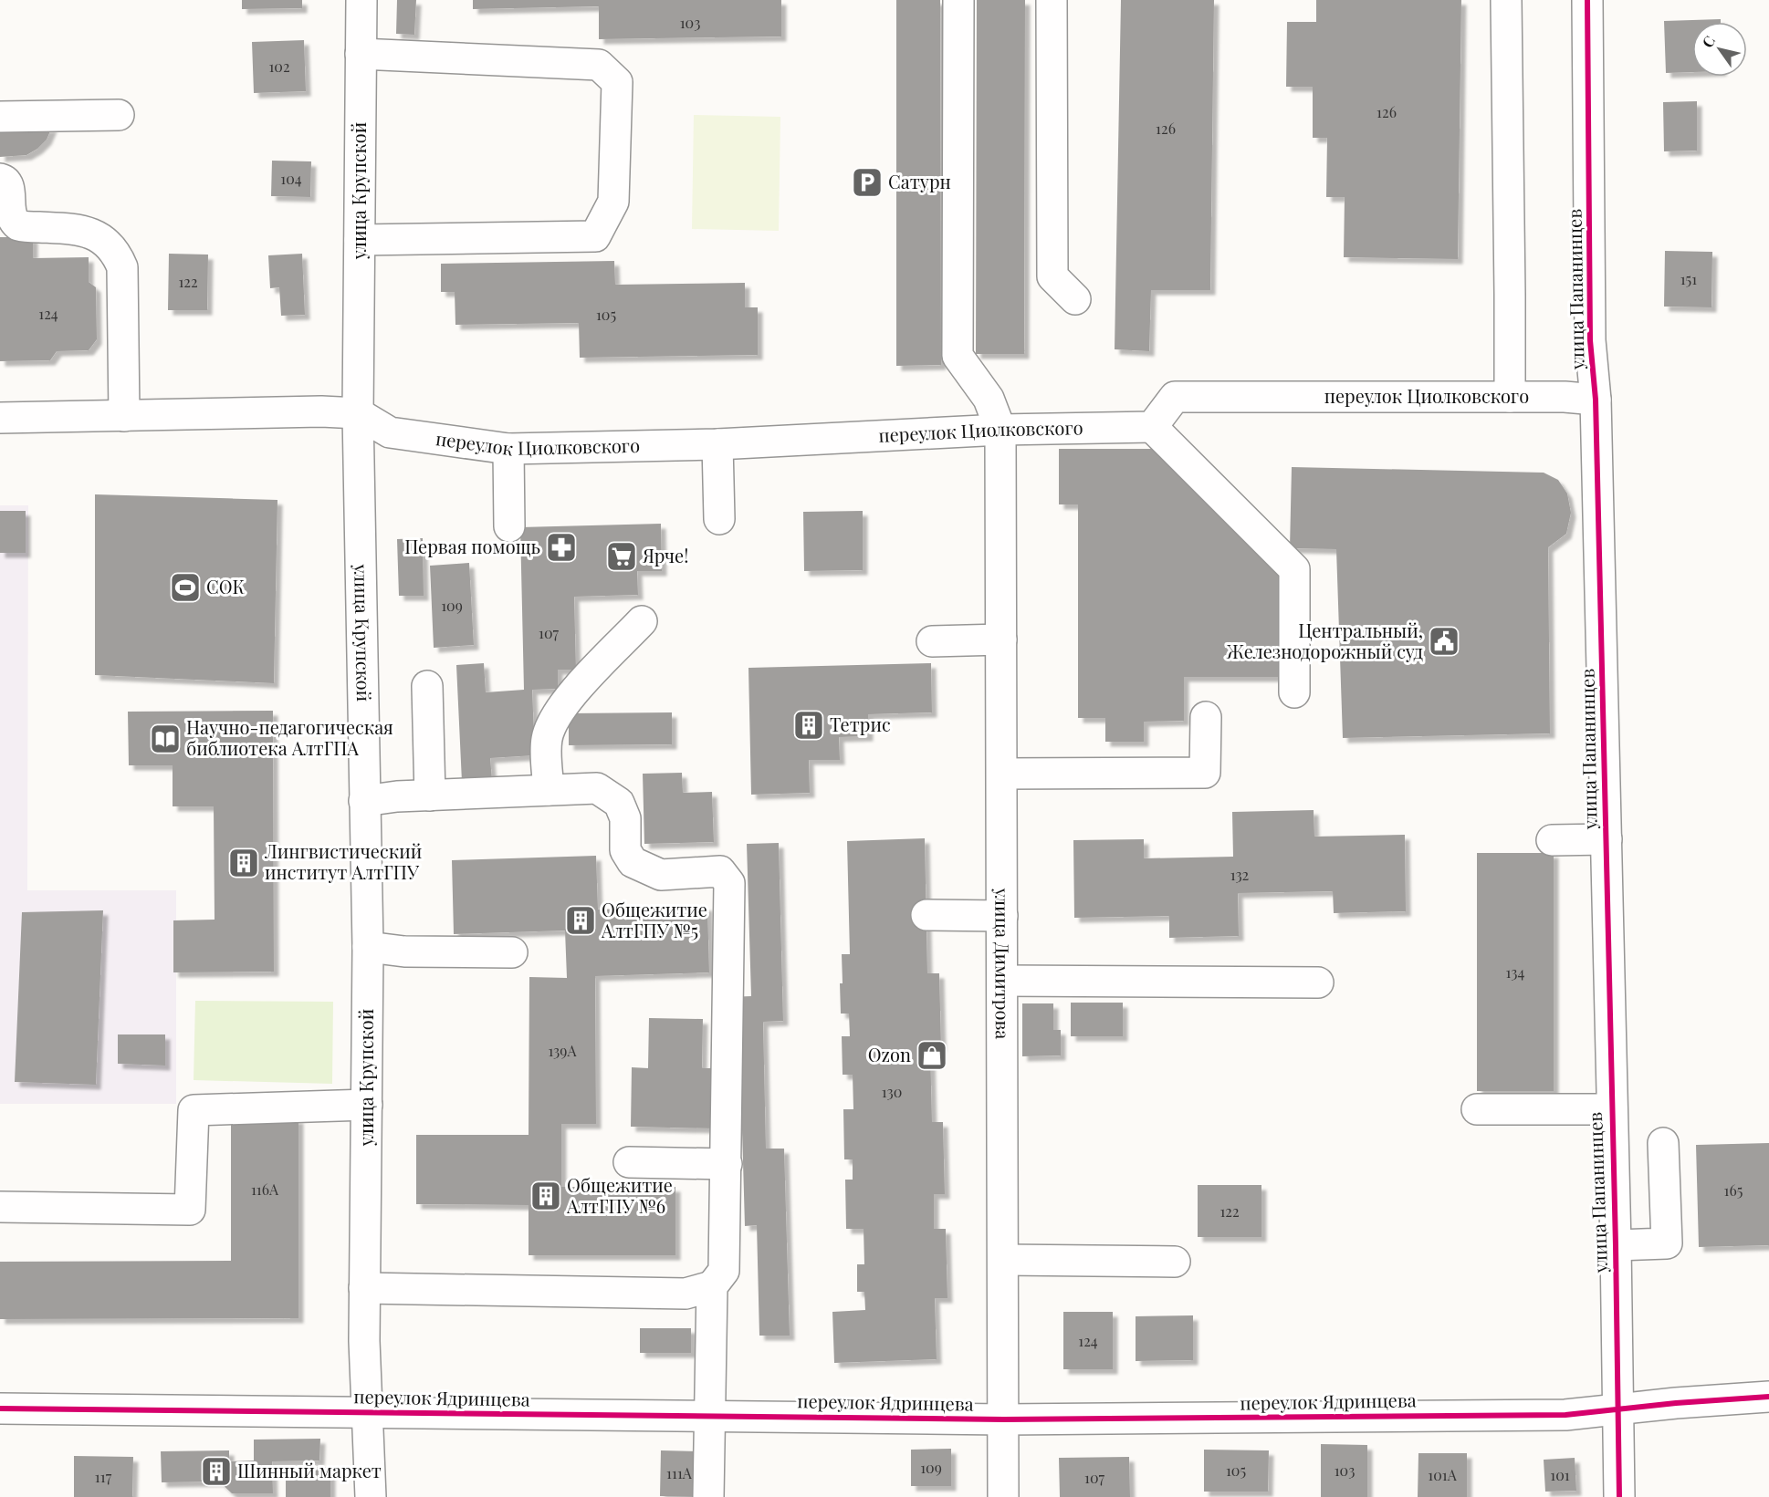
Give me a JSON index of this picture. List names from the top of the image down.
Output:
{
  "streets": {
    "street": [
      "улица Крупской",
      "улица Папанинцев",
      "переулок Циолковского",
      "улица Димитрова",
      "переулок Ядринцева"
    ]
  },
  "crossings": [
    ["улица Крупской", "переулок Циолковского"],
    ["улица Крупской", "переулок Ядринцева"],
    ["улица Папанинцев", "переулок Циолковского"],
    ["улица Папанинцев", "переулок Ядринцева"],
    ["переулок Циолковского", "улица Димитрова"],
    ["улица Димитрова", "переулок Ядринцева"]
  ],
  "places": {
    "parking": ["Сатурн"],
    "pharmacy": ["Первая помощь"],
    "supermarket": ["Ярче!"],
    "sports": ["СОК"],
    "public building": ["Центральный, Железнодорожный суд"],
    "building": [
      "Тетрис",
      "Лингвистический институт АлтГПУ",
      "Общежитие АлтГПУ №5",
      "Общежитие АлтГПУ №6",
      "Шинный маркет"
    ],
    "library": ["Научно-педагогическая библиотека АлтГПА"],
    "shop": ["Ozon"]
  },
  "house_numbers": [
    "103",
    "102",
    "126",
    "126",
    "104",
    "151",
    "122",
    "124",
    "105",
    "109",
    "107",
    "132",
    "134",
    "139А",
    "130",
    "116А",
    "165",
    "122",
    "124",
    "109",
    "105",
    "103",
    "111А",
    "101А",
    "101",
    "117",
    "107"
  ],
  "north": "top left"
}
